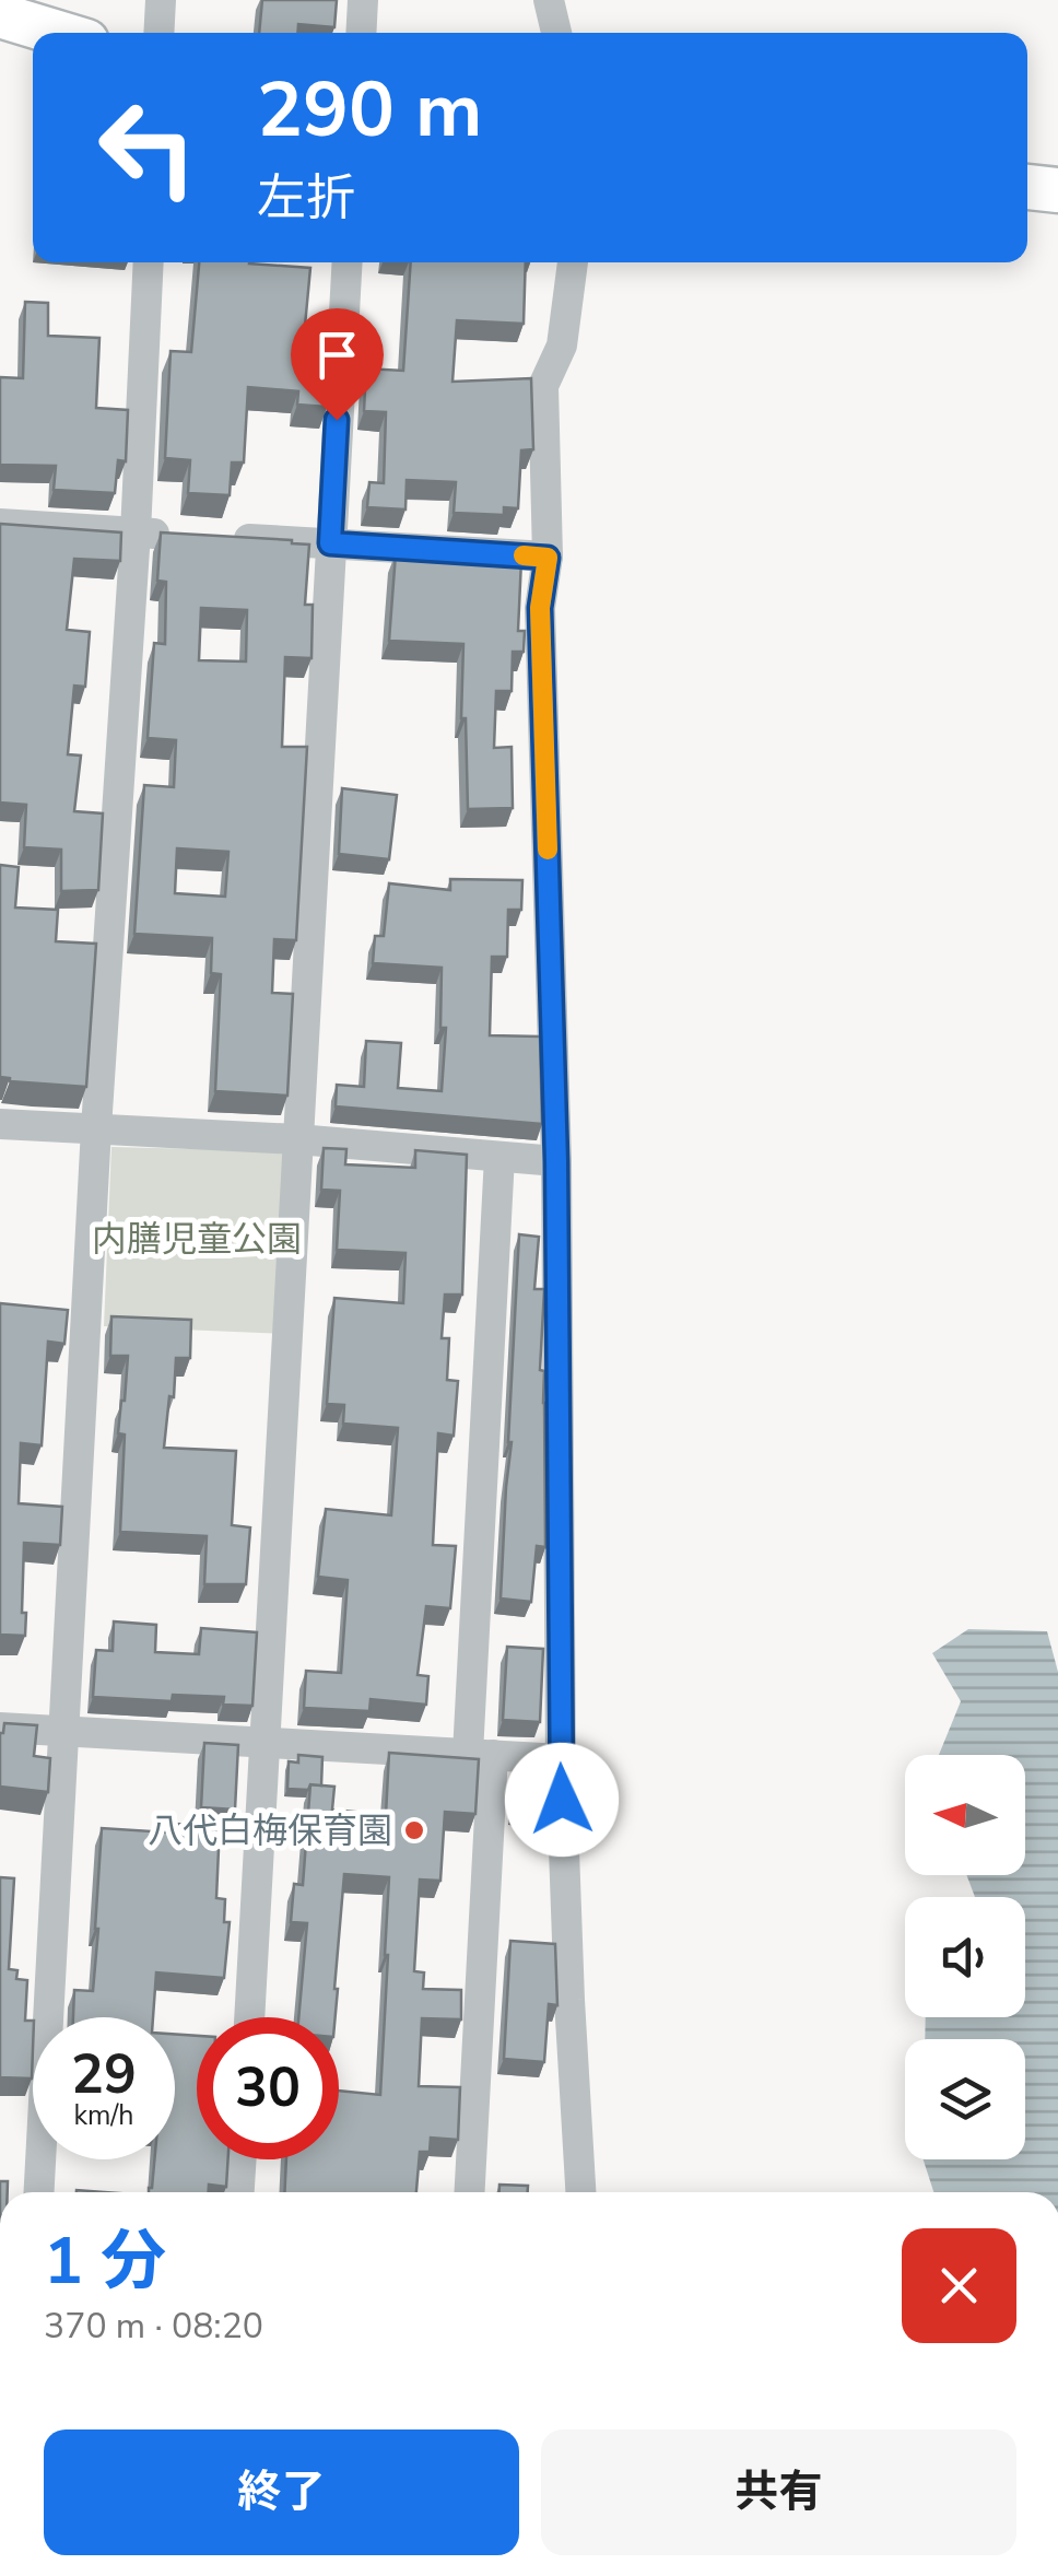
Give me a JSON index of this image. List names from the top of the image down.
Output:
{
  "parks": ["内膳児童公園"],
  "places": ["八代白梅保育園"],
  "north": "left",
  "page": {
    "turn": ["290 m", "左折"],
    "speed": "29 km/h",
    "limit": "30",
    "heading": ["1 分", "370 m · 08:20"],
    "buttons": ["終了", "共有"]
  }
}
